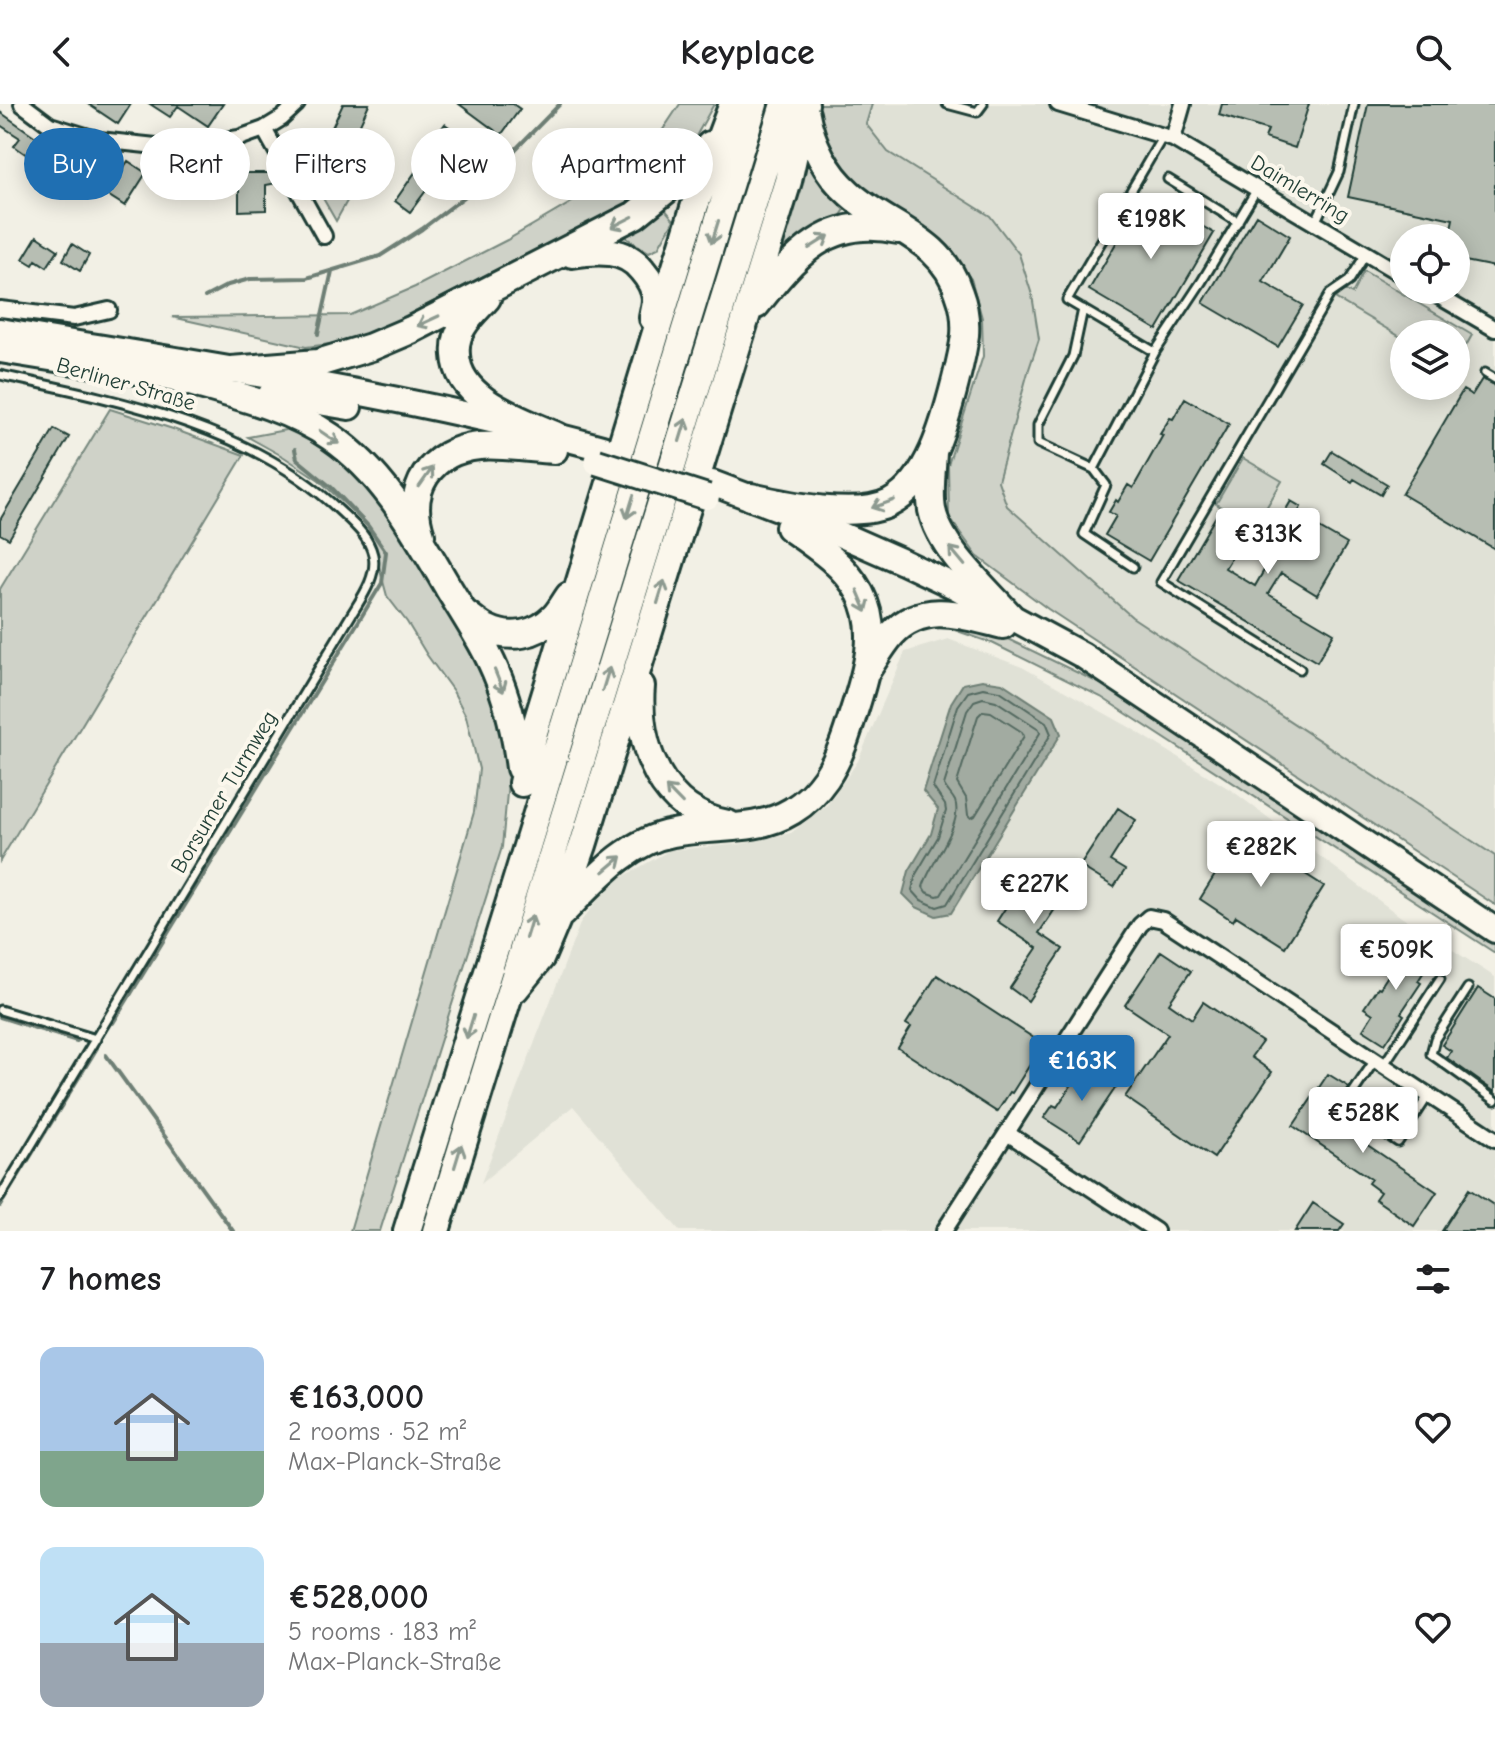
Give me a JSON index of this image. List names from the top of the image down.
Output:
{
  "streets": {
    "street": ["Daimlerring"],
    "lane": ["Berliner Straße", "Borsumer Turmweg"]
  },
  "crossings": [
    ["Berliner Straße", "Borsumer Turmweg"]
  ],
  "page": {
    "header": "Keyplace",
    "chip": [
      "Buy",
      "Rent",
      "Filters",
      "New",
      "Apartment"
    ],
    "price": [
      "€198K",
      "€313K",
      "€282K",
      "€227K",
      "€509K",
      "€163K",
      "€528K"
    ],
    "heading": "7 homes",
    "list": [
      {
        "name": "€163,000",
        "note": "2 rooms · 52 m² · Max-Planck-Straße"
      },
      {
        "name": "€528,000",
        "note": "5 rooms · 183 m² · Max-Planck-Straße"
      }
    ]
  }
}
